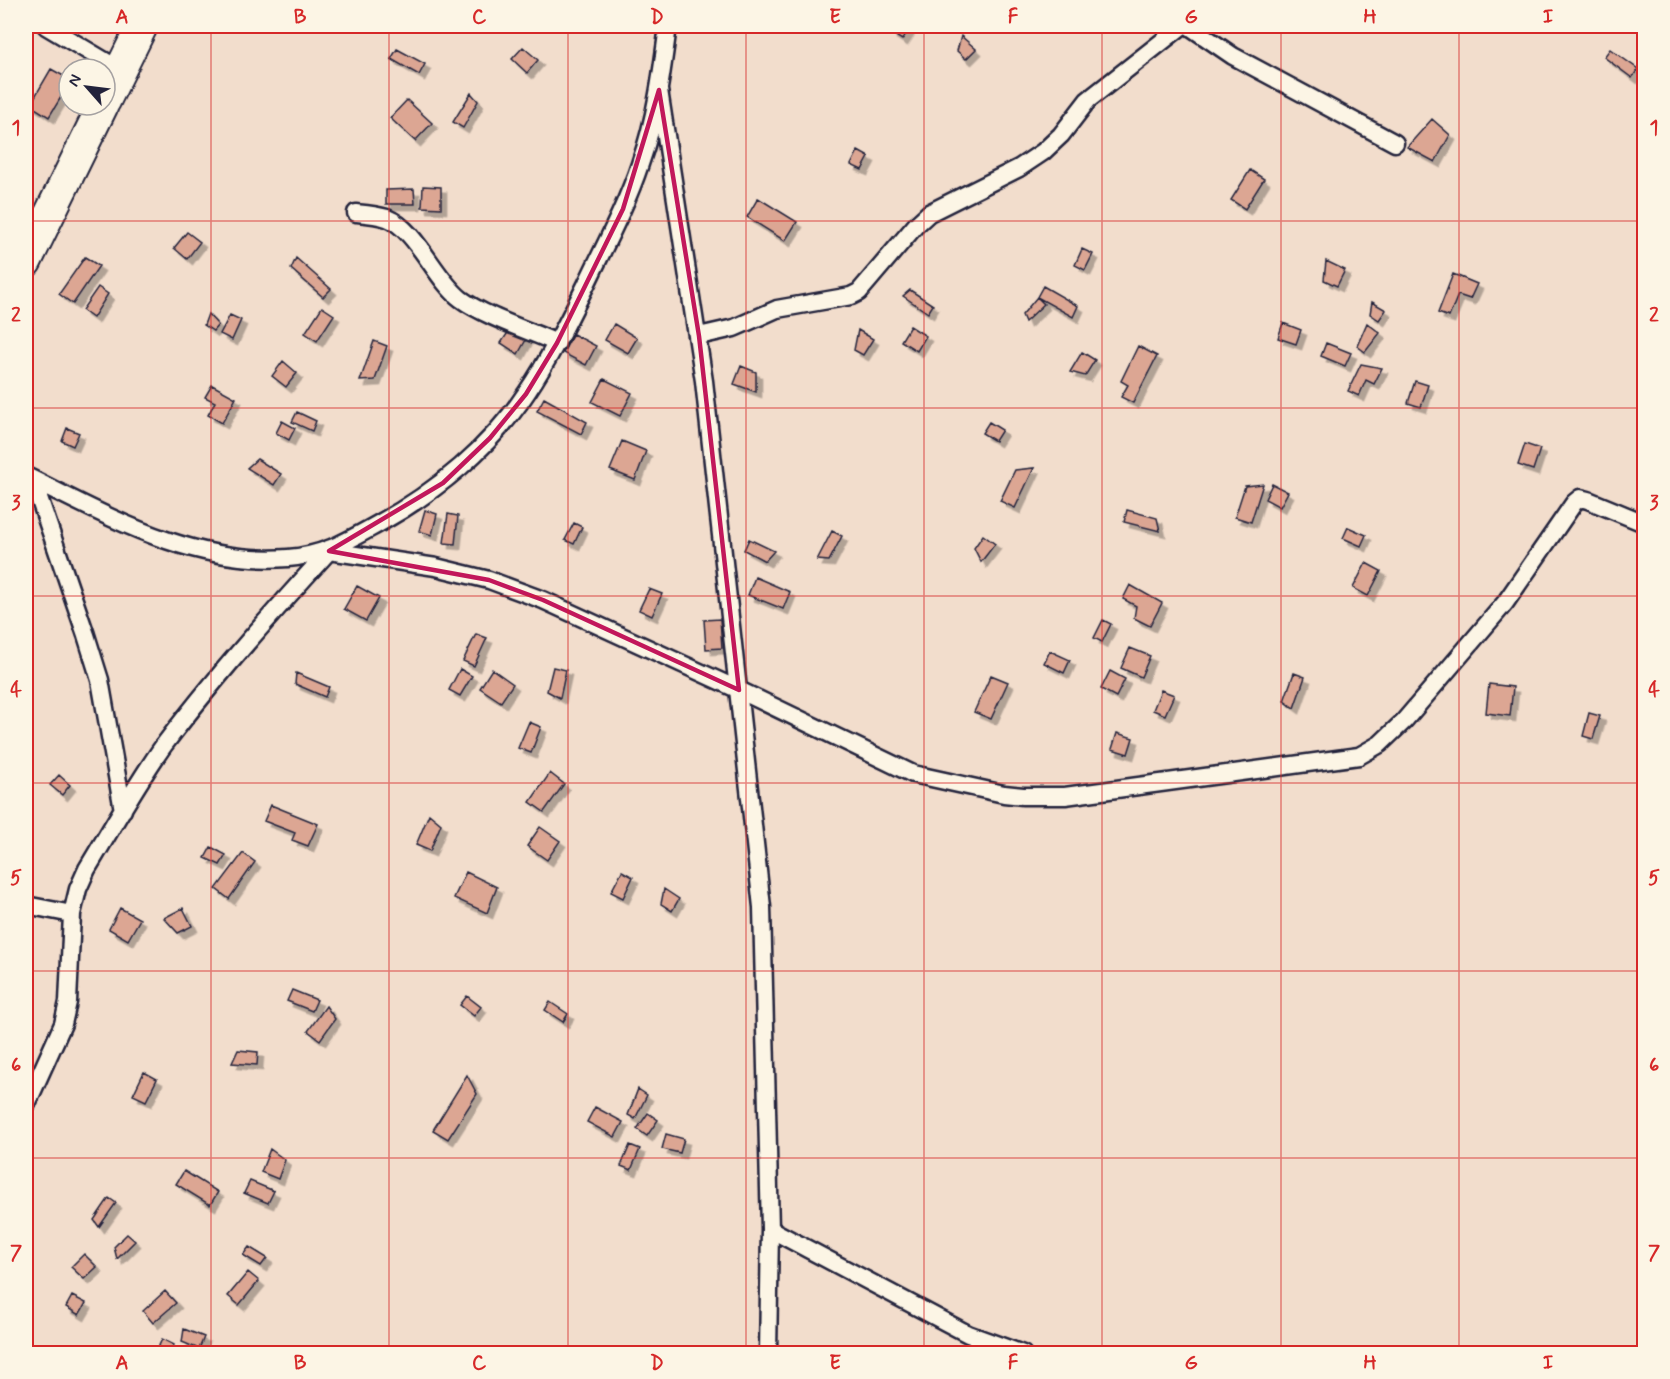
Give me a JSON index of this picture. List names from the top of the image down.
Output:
{
  "north": "top left",
  "grid": {
    "columns": [
      "A",
      "B",
      "C",
      "D",
      "E",
      "F",
      "G",
      "H",
      "I"
    ],
    "rows": [
      "1",
      "2",
      "3",
      "4",
      "5",
      "6",
      "7"
    ]
  }
}
